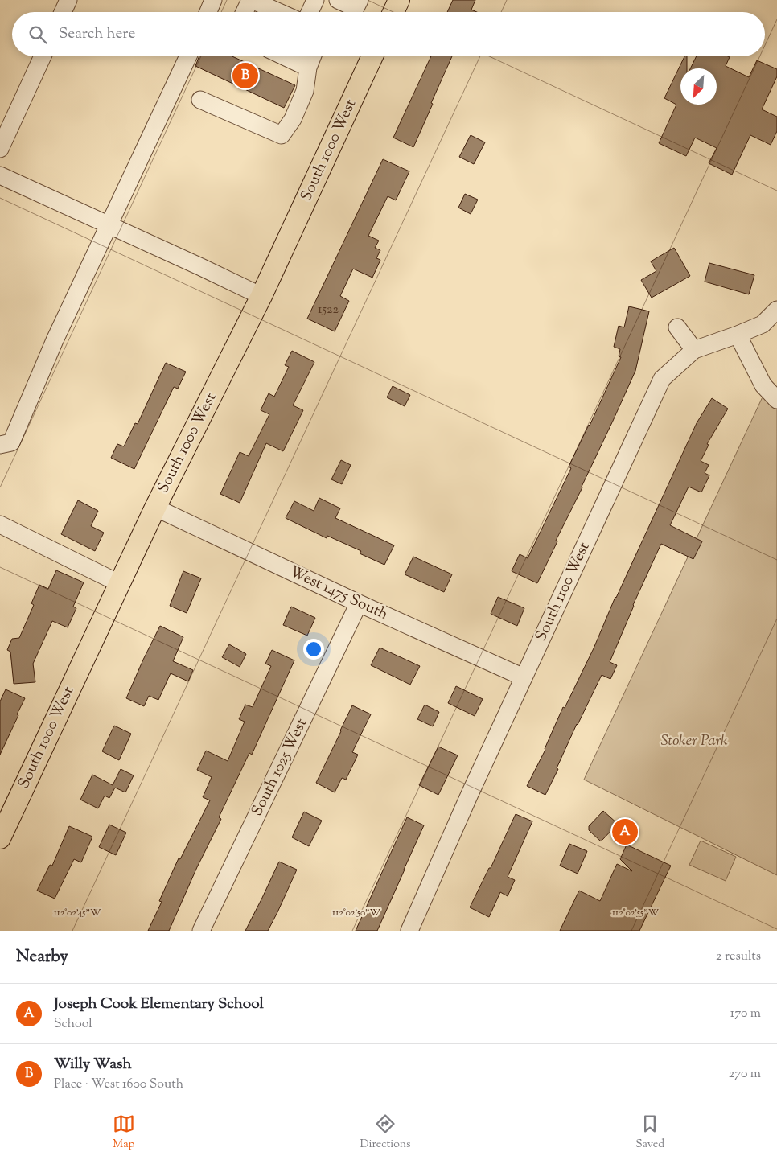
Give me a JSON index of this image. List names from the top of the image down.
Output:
{
  "streets": {
    "main road": ["South 1000 West"],
    "street": ["South 1100 West", "West 1475 South", "South 1025 West"]
  },
  "crossings": [
    ["South 1000 West", "West 1475 South"],
    ["South 1100 West", "West 1475 South"],
    ["West 1475 South", "South 1025 West"]
  ],
  "parks": ["Stoker Park"],
  "house_numbers": ["1522"],
  "north": "bottom left",
  "page": {
    "search": "Search here",
    "pins": ["B", "A"],
    "heading": ["Nearby", "2 results"],
    "list": [
      {
        "mark": "A",
        "name": "Joseph Cook Elementary School",
        "note": "School",
        "value": "170 m"
      },
      {
        "mark": "B",
        "name": "Willy Wash",
        "note": "Place · West 1600 South",
        "value": "270 m"
      }
    ],
    "nav": ["Map", "Directions", "Saved"]
  },
  "coordinates": ["112°02'45\"W", "112°02'50\"W", "112°02'55\"W"]
}
